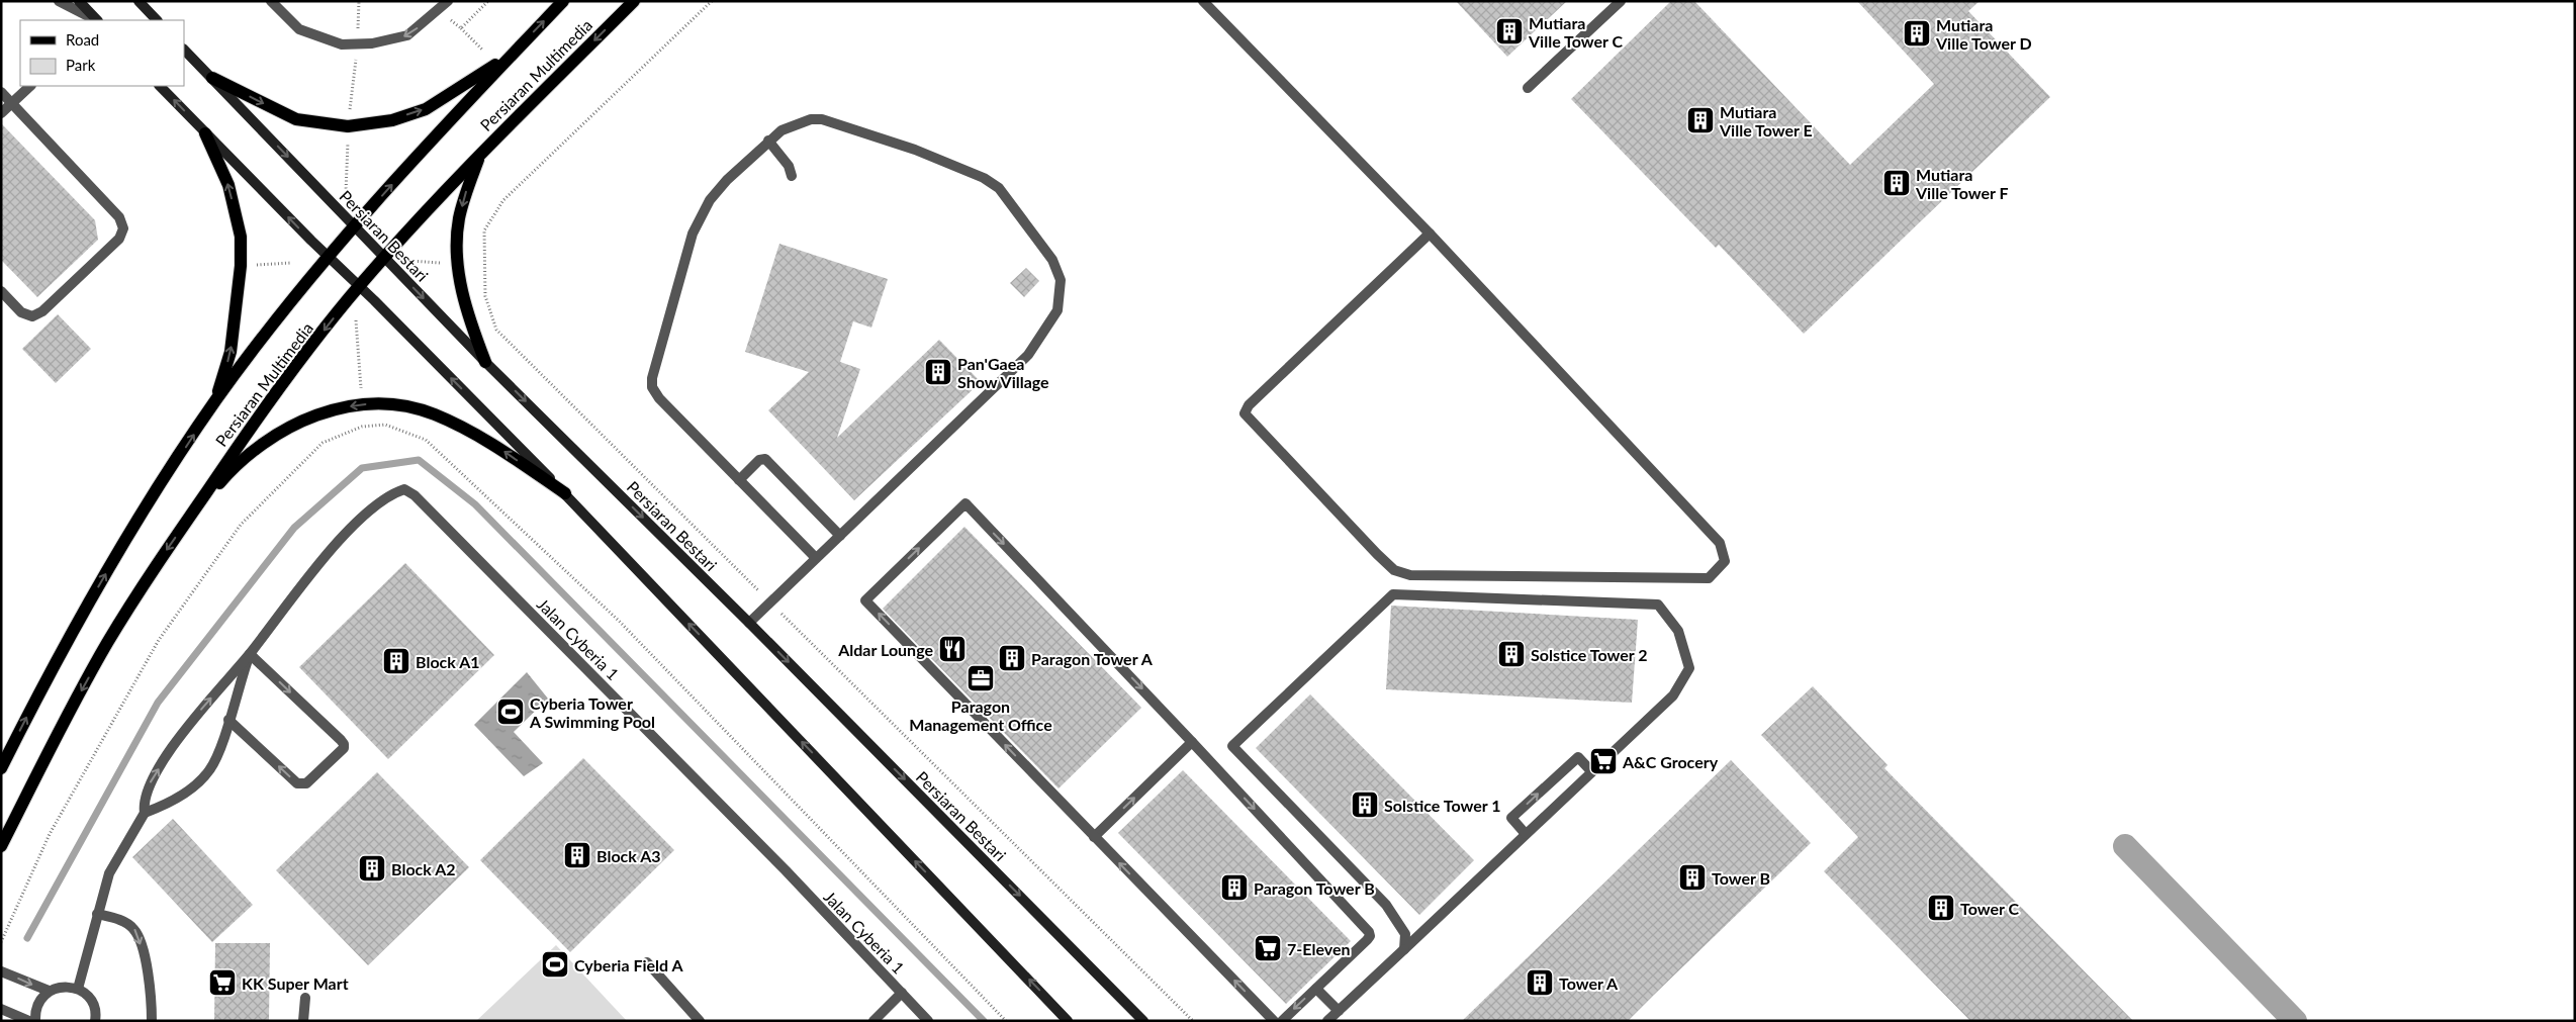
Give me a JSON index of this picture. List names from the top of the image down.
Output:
{
  "streets": {
    "main road": ["Persiaran Multimedia", "Persiaran Bestari"],
    "street": ["Jalan Cyberia 1"]
  },
  "crossings": [
    ["Persiaran Multimedia", "Persiaran Bestari"]
  ],
  "places": {
    "building": [
      "Mutiara Ville Tower C",
      "Mutiara Ville Tower D",
      "Mutiara Ville Tower E",
      "Mutiara Ville Tower F",
      "Pan'Gaea Show Village",
      "Solstice Tower 2",
      "Paragon Tower A",
      "Block A1",
      "Solstice Tower 1",
      "Block A3",
      "Block A2",
      "Tower B",
      "Paragon Tower B",
      "Tower C",
      "Tower A"
    ],
    "restaurant": ["Aldar Lounge"],
    "office": ["Paragon Management Office"],
    "sports": ["Cyberia Tower A Swimming Pool", "Cyberia Field A"],
    "supermarket": ["A&C Grocery", "7-Eleven", "KK Super Mart"]
  },
  "legend": ["Road", "Park"]
}
